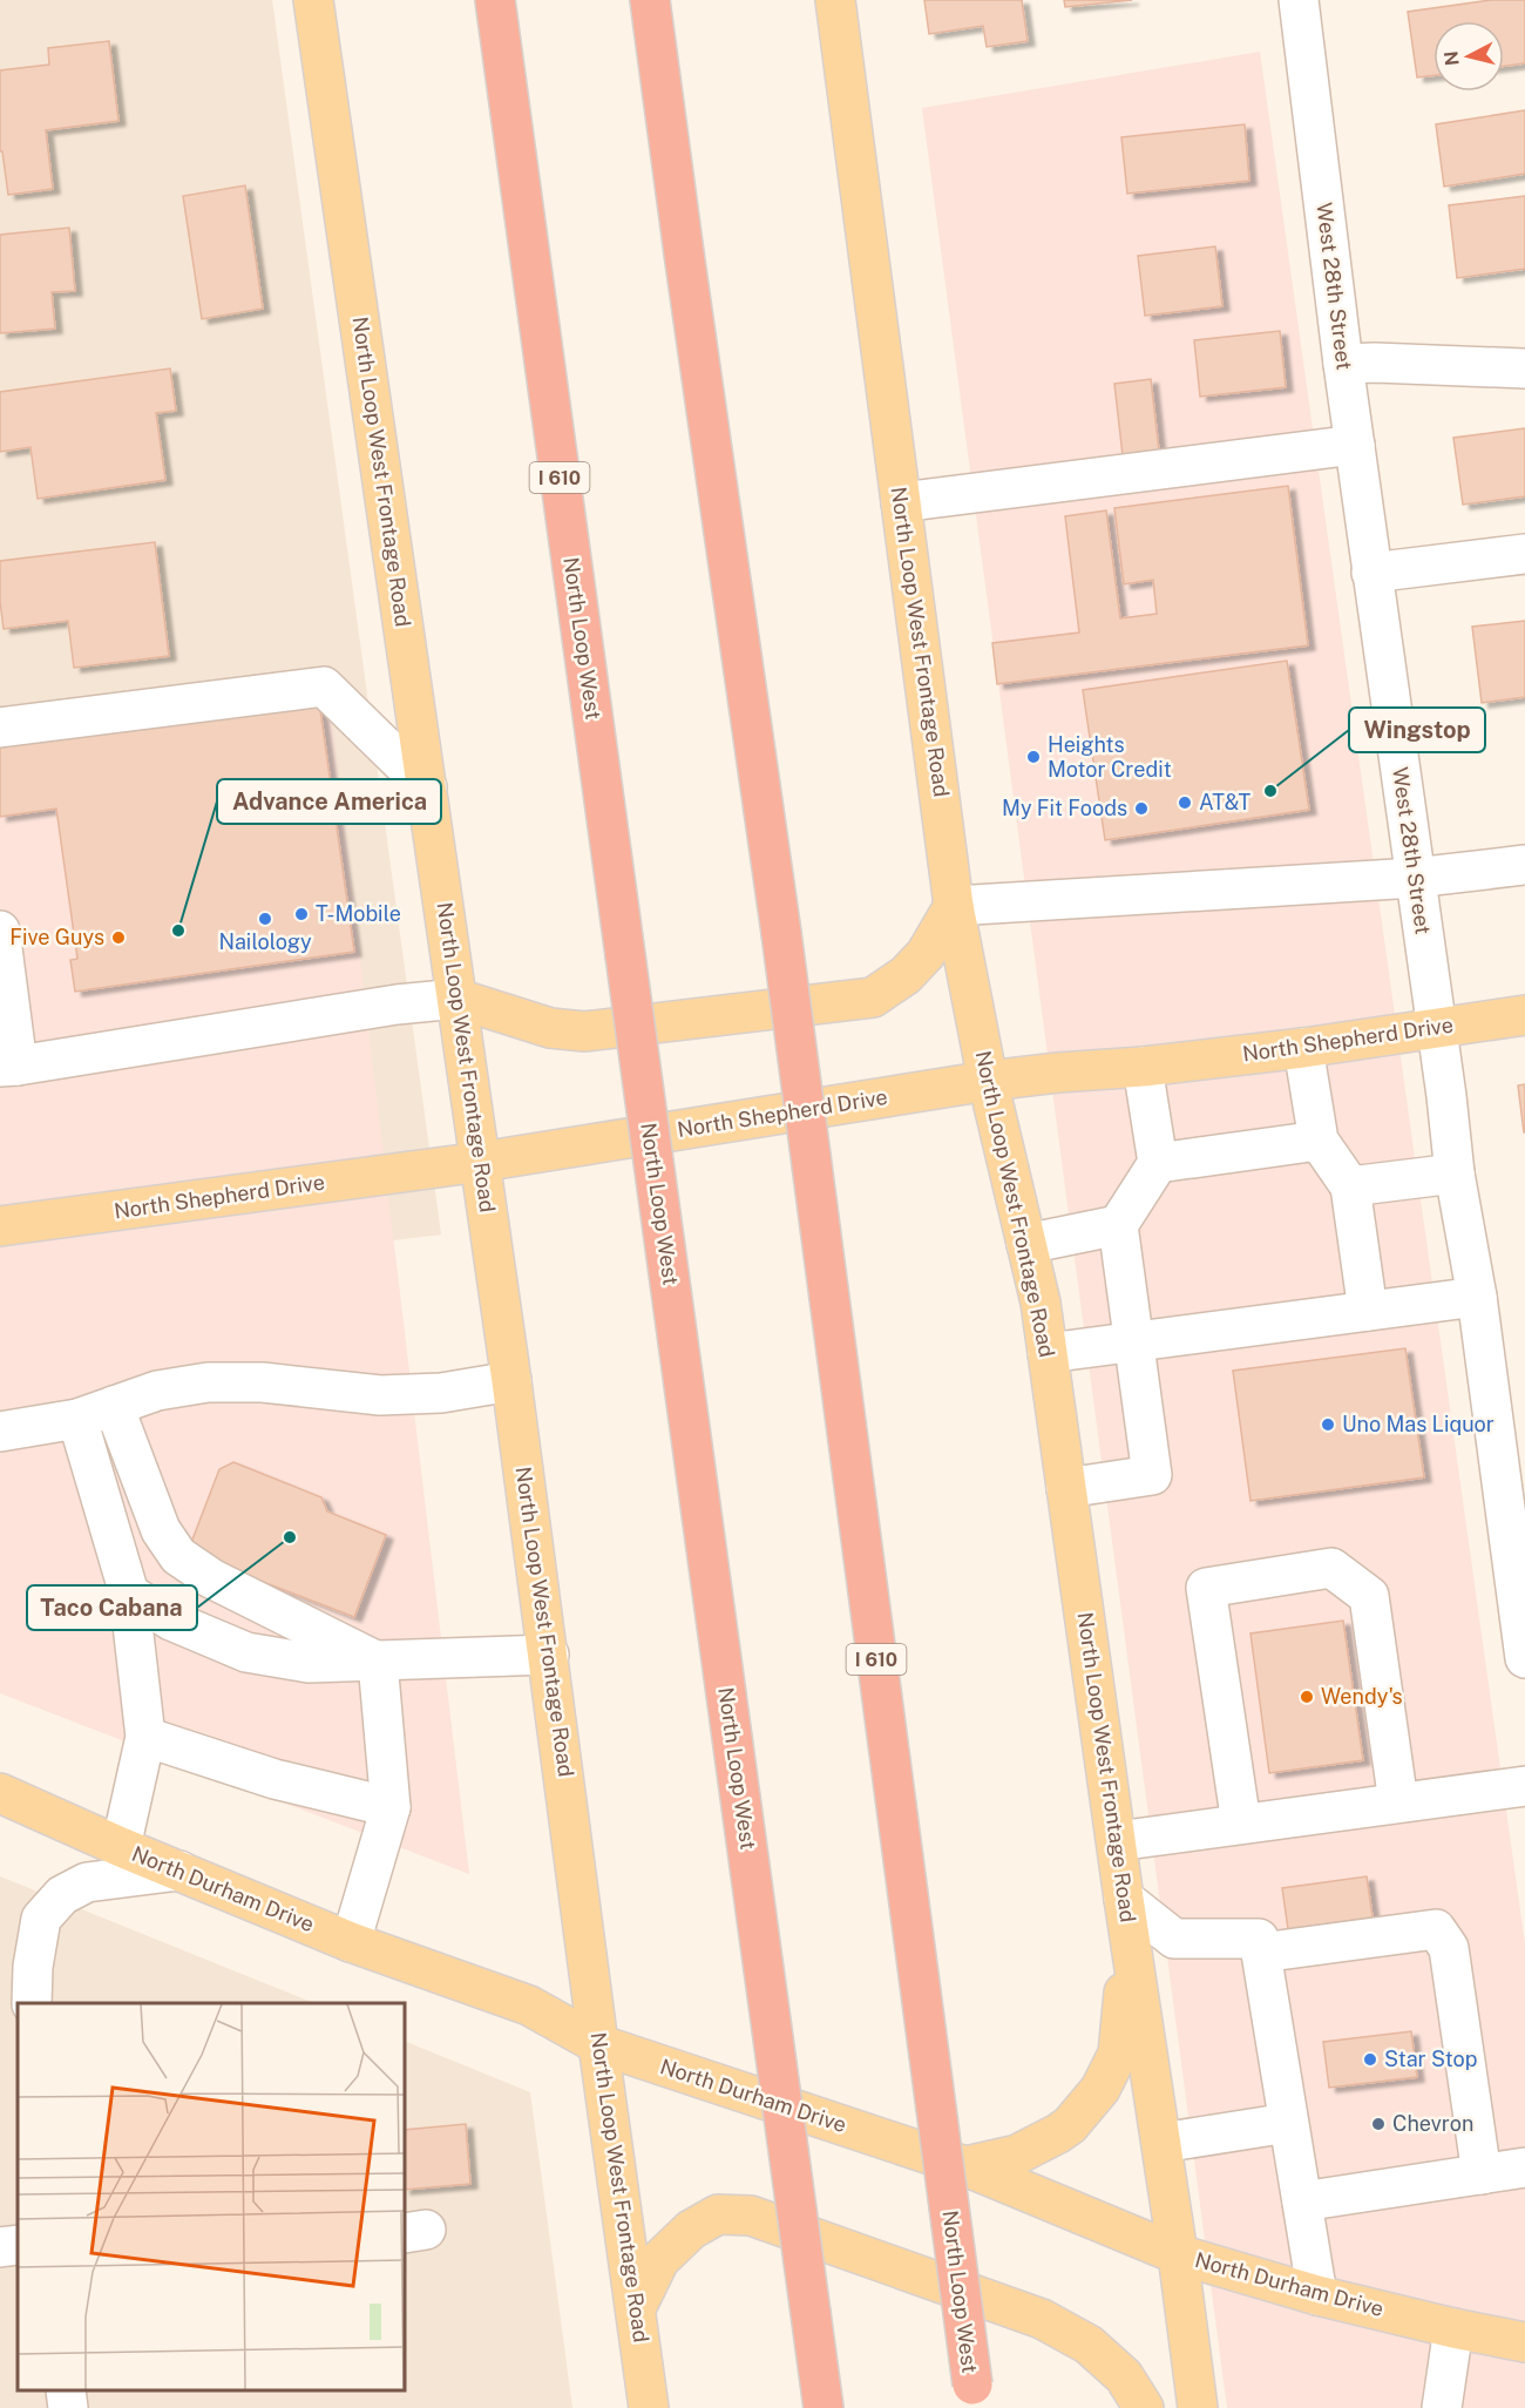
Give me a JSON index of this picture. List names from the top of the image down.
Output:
{
  "streets": {
    "highway": ["I 610", "North Loop West"],
    "main road": ["North Loop West Frontage Road", "North Shepherd Drive", "North Durham Drive"],
    "street": ["West 28th Street"]
  },
  "crossings": [
    ["West 28th Street", "North Shepherd Drive"],
    ["North Loop West Frontage Road", "North Shepherd Drive"],
    ["North Loop West Frontage Road", "North Durham Drive"]
  ],
  "places": [
    "Heights Motor Credit",
    "Wingstop",
    "AT&T",
    "My Fit Foods",
    "T-Mobile",
    "Nailology",
    "Advance America",
    "Five Guys",
    "Uno Mas Liquor",
    "Taco Cabana",
    "Wendy's",
    "Star Stop",
    "Chevron"
  ],
  "north": "left"
}
